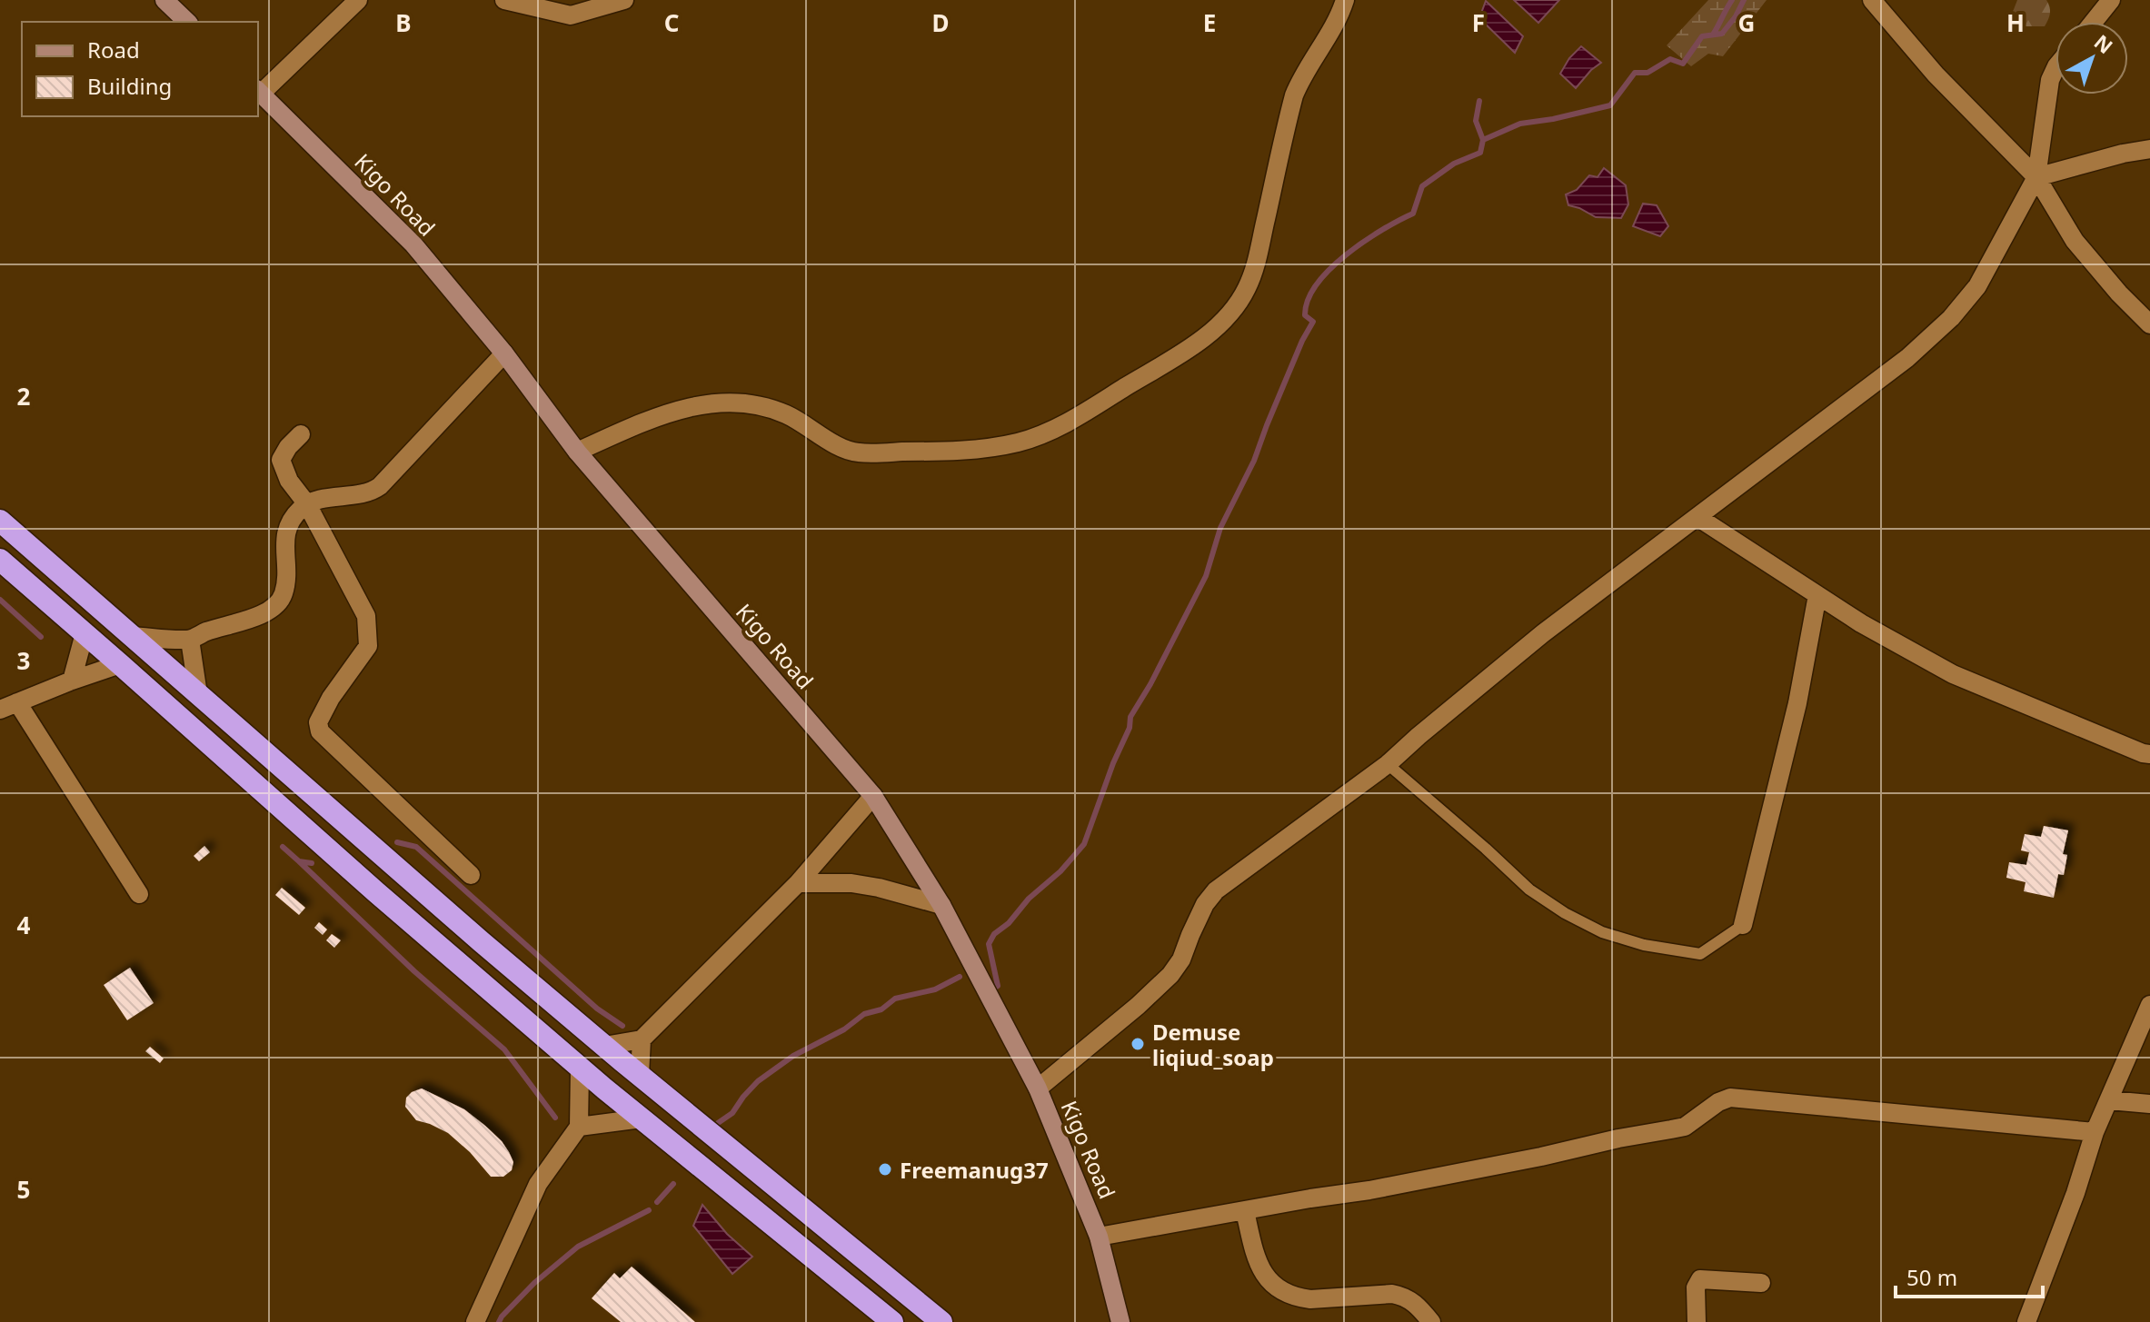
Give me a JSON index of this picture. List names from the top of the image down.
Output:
{
  "streets": {
    "street": ["Kigo Road"]
  },
  "places": ["Demuse liqiud_soap", "Freemanug37"],
  "legend": ["Road", "Building"],
  "scale_bar": "50 m",
  "north": "top right",
  "grid": {
    "columns": [
      "B",
      "C",
      "D",
      "E",
      "F",
      "G",
      "H"
    ],
    "rows": [
      "2",
      "3",
      "4",
      "5"
    ]
  }
}
